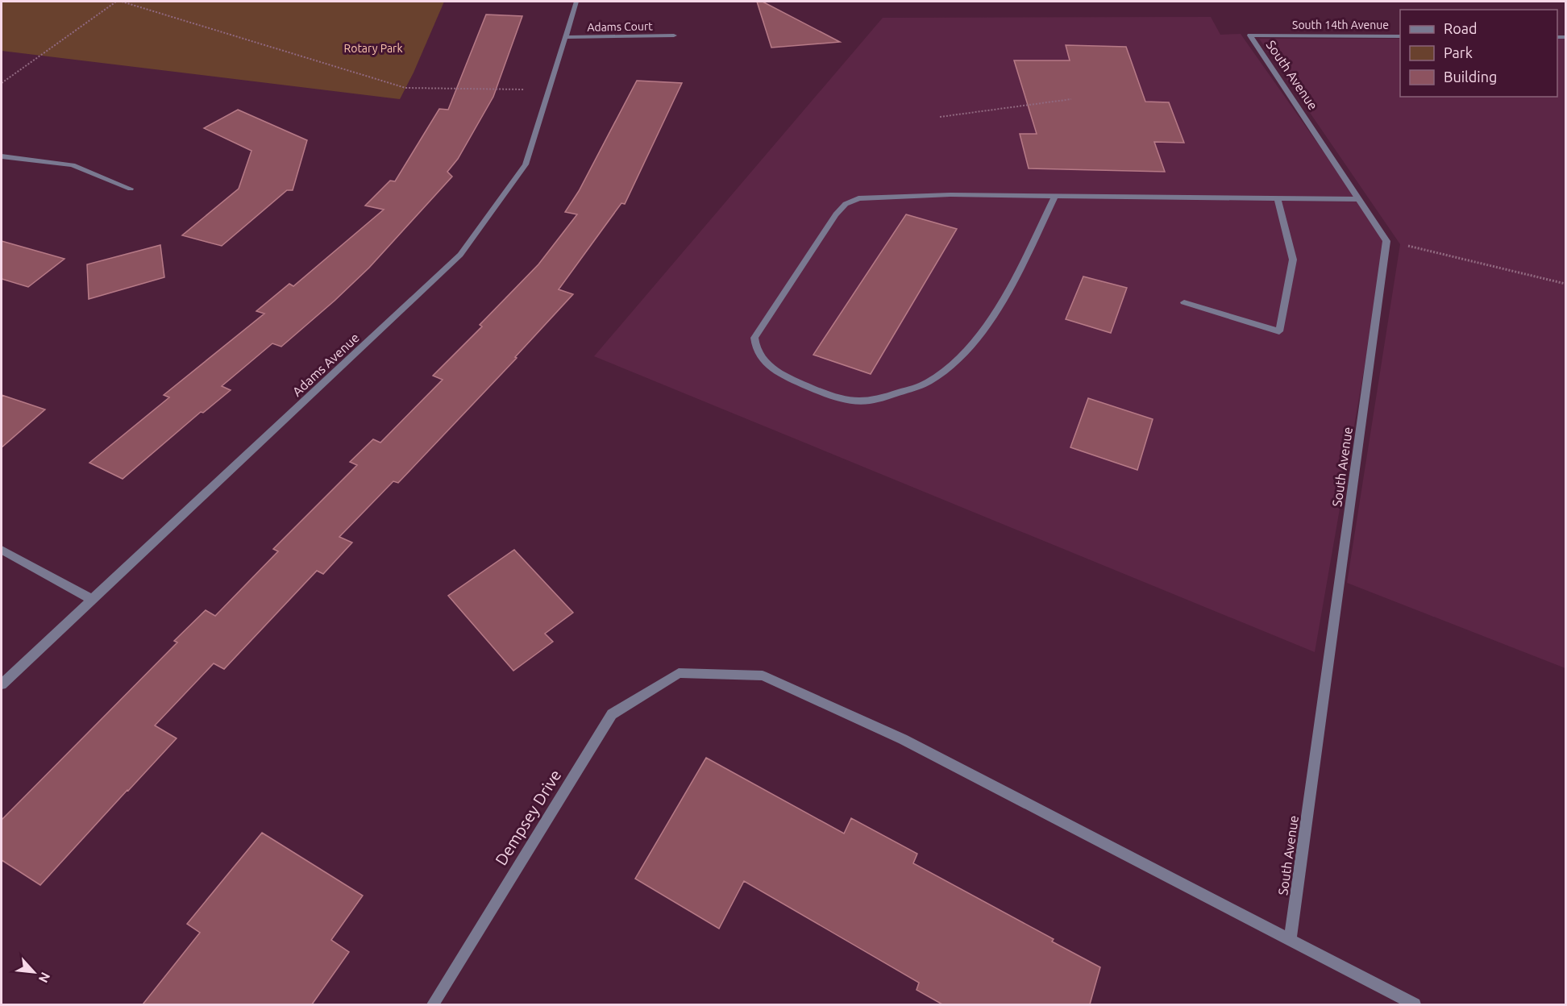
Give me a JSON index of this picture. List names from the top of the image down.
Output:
{
  "streets": {
    "street": [
      "South 14th Avenue",
      "Adams Court",
      "South Avenue",
      "Adams Avenue",
      "Dempsey Drive"
    ]
  },
  "crossings": [
    ["South 14th Avenue", "South Avenue"],
    ["Adams Court", "Adams Avenue"],
    ["South Avenue", "Dempsey Drive"]
  ],
  "parks": ["Rotary Park"],
  "legend": ["Road", "Park", "Building"],
  "north": "bottom right"
}
